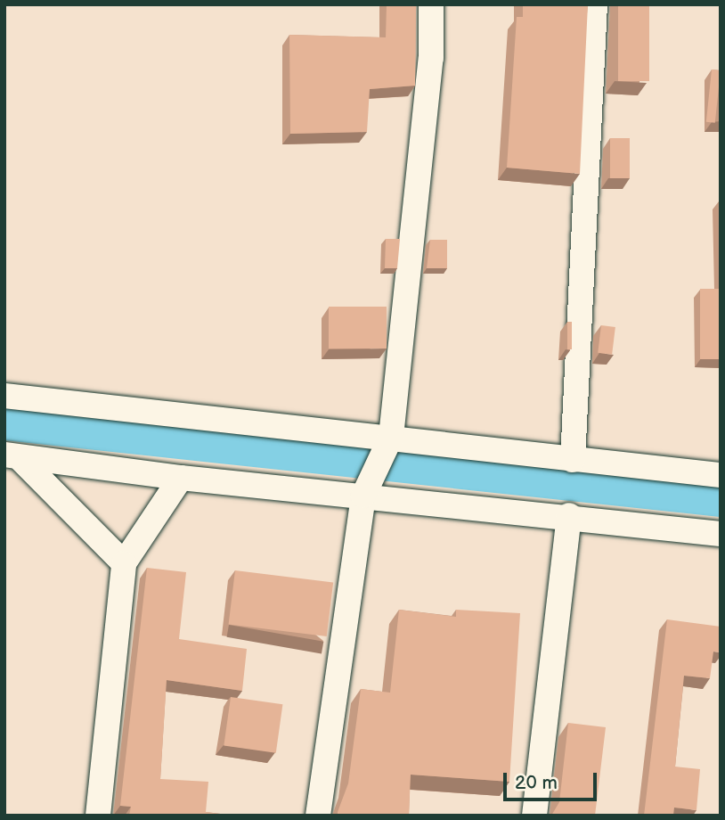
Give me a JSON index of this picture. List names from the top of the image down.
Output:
{
  "scale_bar": "20 m"
}
